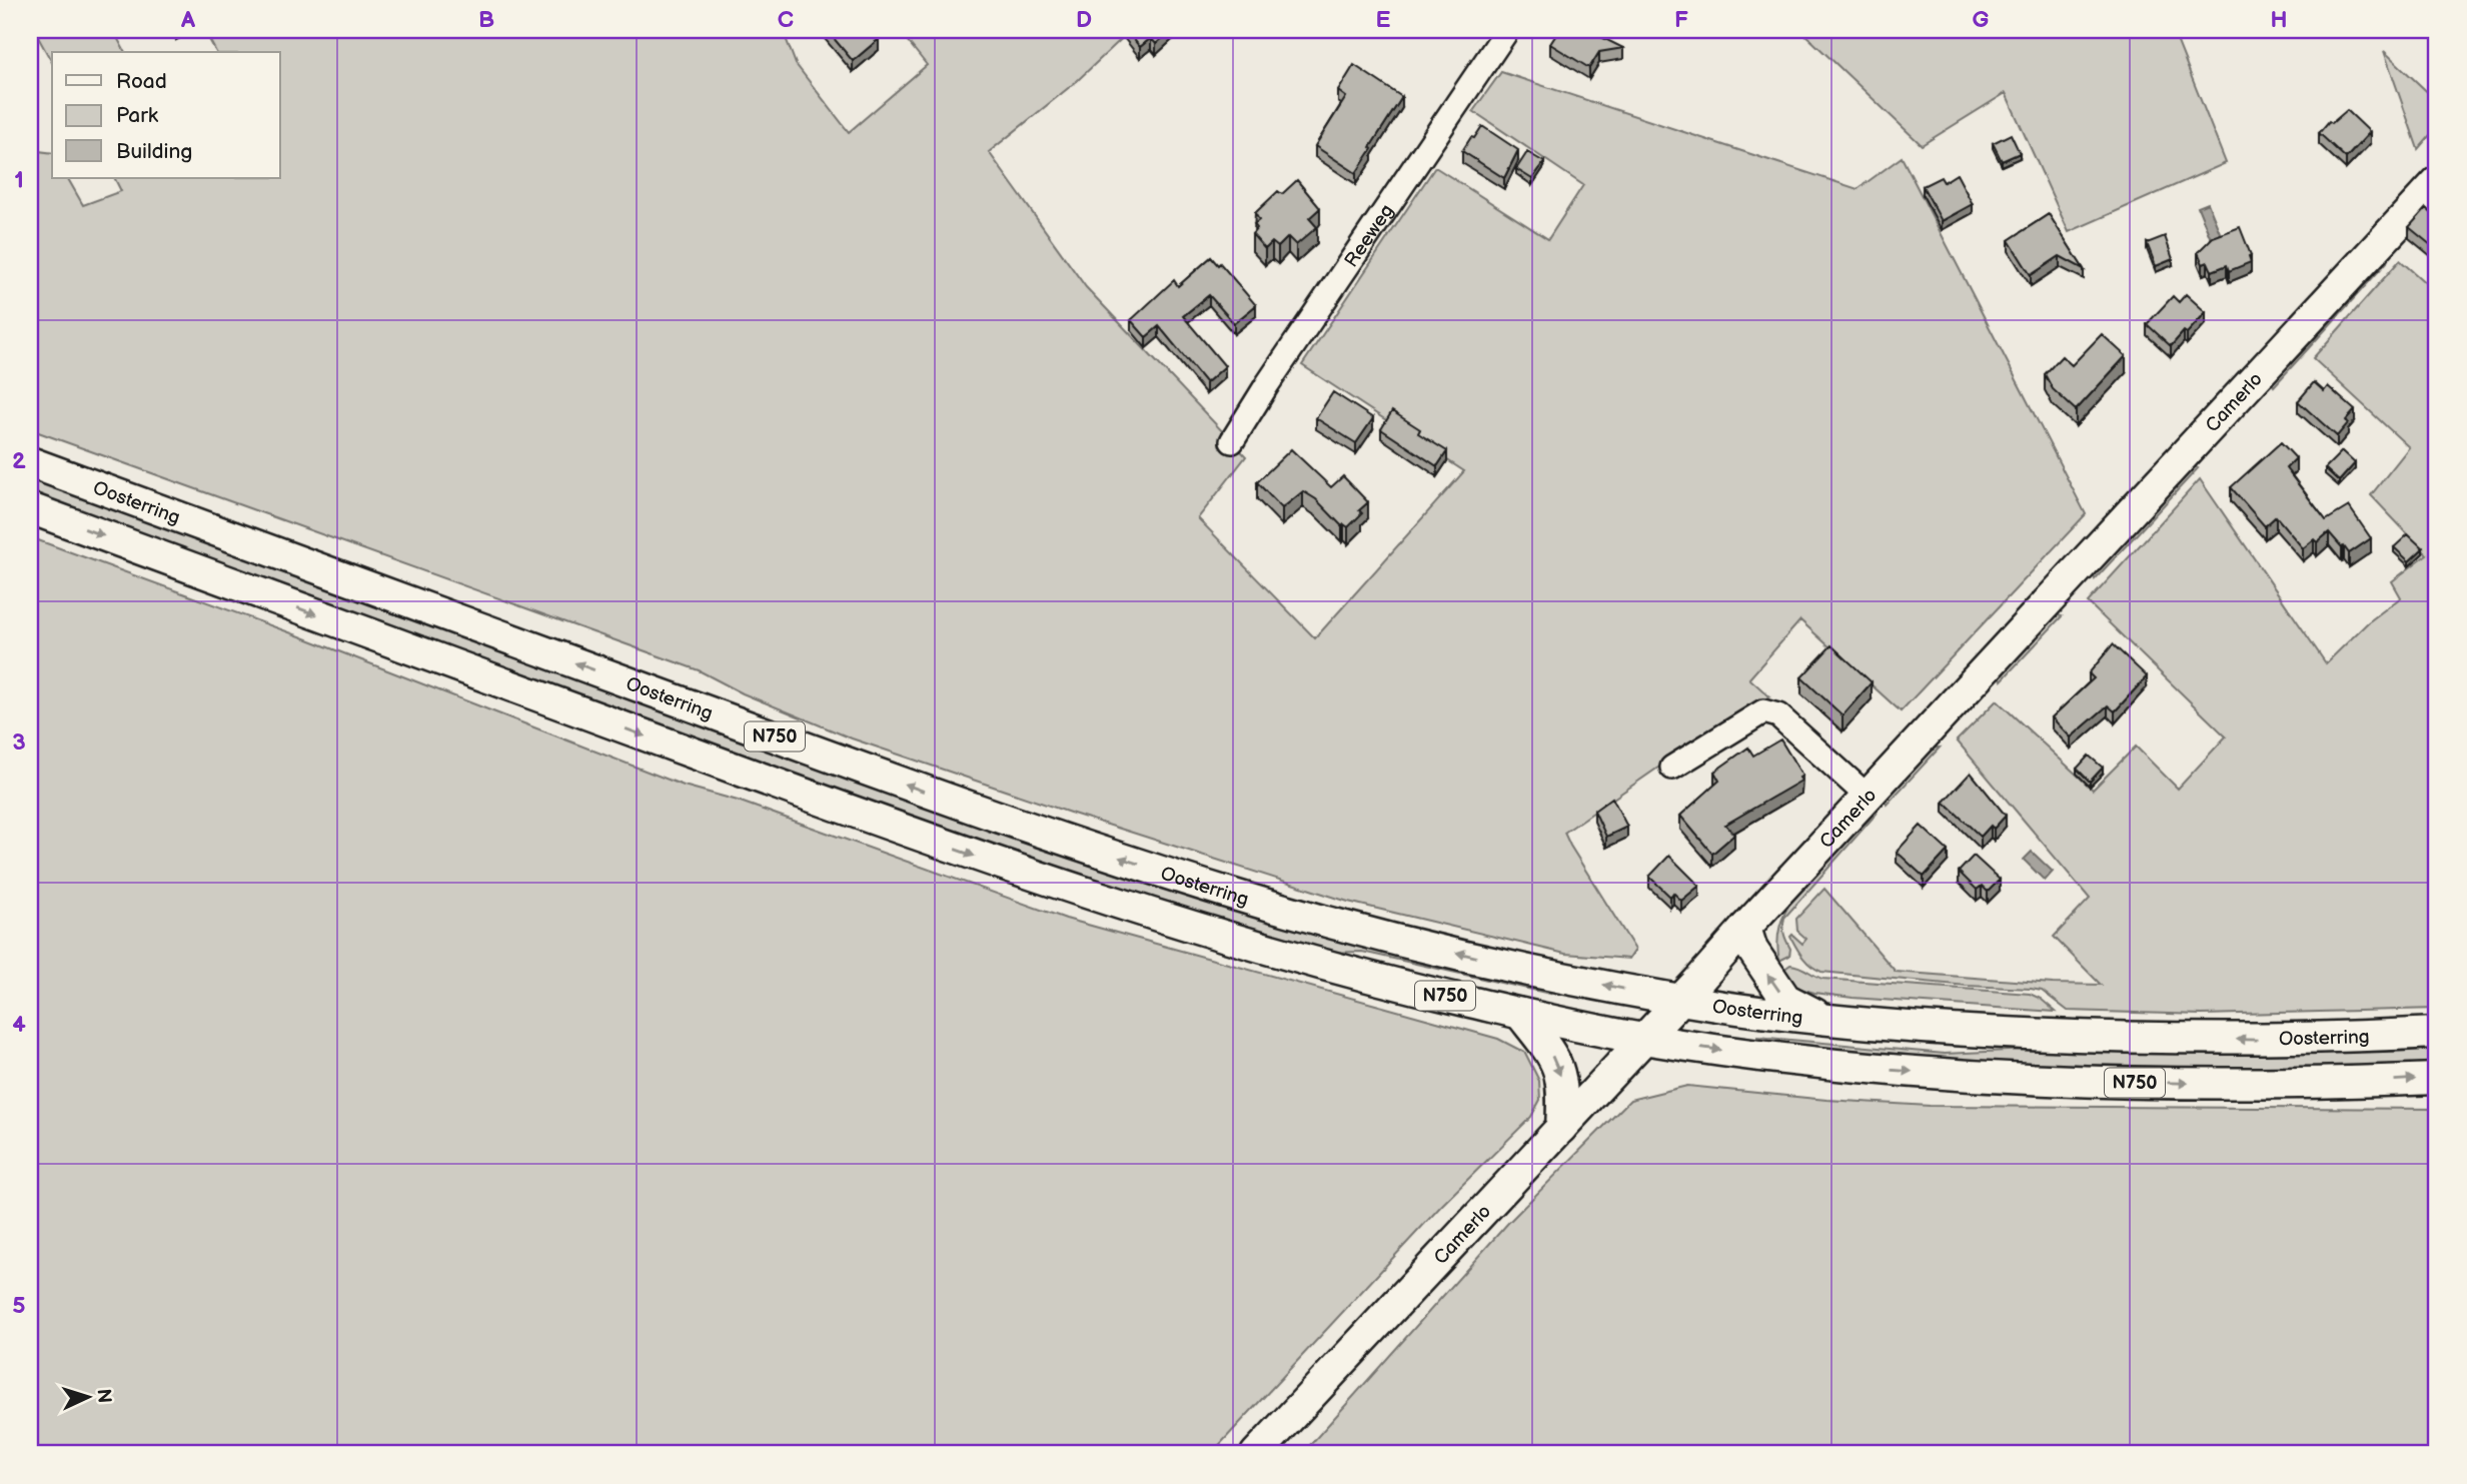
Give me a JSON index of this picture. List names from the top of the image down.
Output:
{
  "streets": {
    "main road": ["Camerlo", "Oosterring", "N750"],
    "street": ["Reeweg"]
  },
  "crossings": [
    ["Camerlo", "Oosterring"],
    ["Camerlo", "N750"]
  ],
  "legend": ["Road", "Park", "Building"],
  "north": "right",
  "grid": {
    "columns": [
      "A",
      "B",
      "C",
      "D",
      "E",
      "F",
      "G",
      "H"
    ],
    "rows": [
      "1",
      "2",
      "3",
      "4",
      "5"
    ]
  }
}
